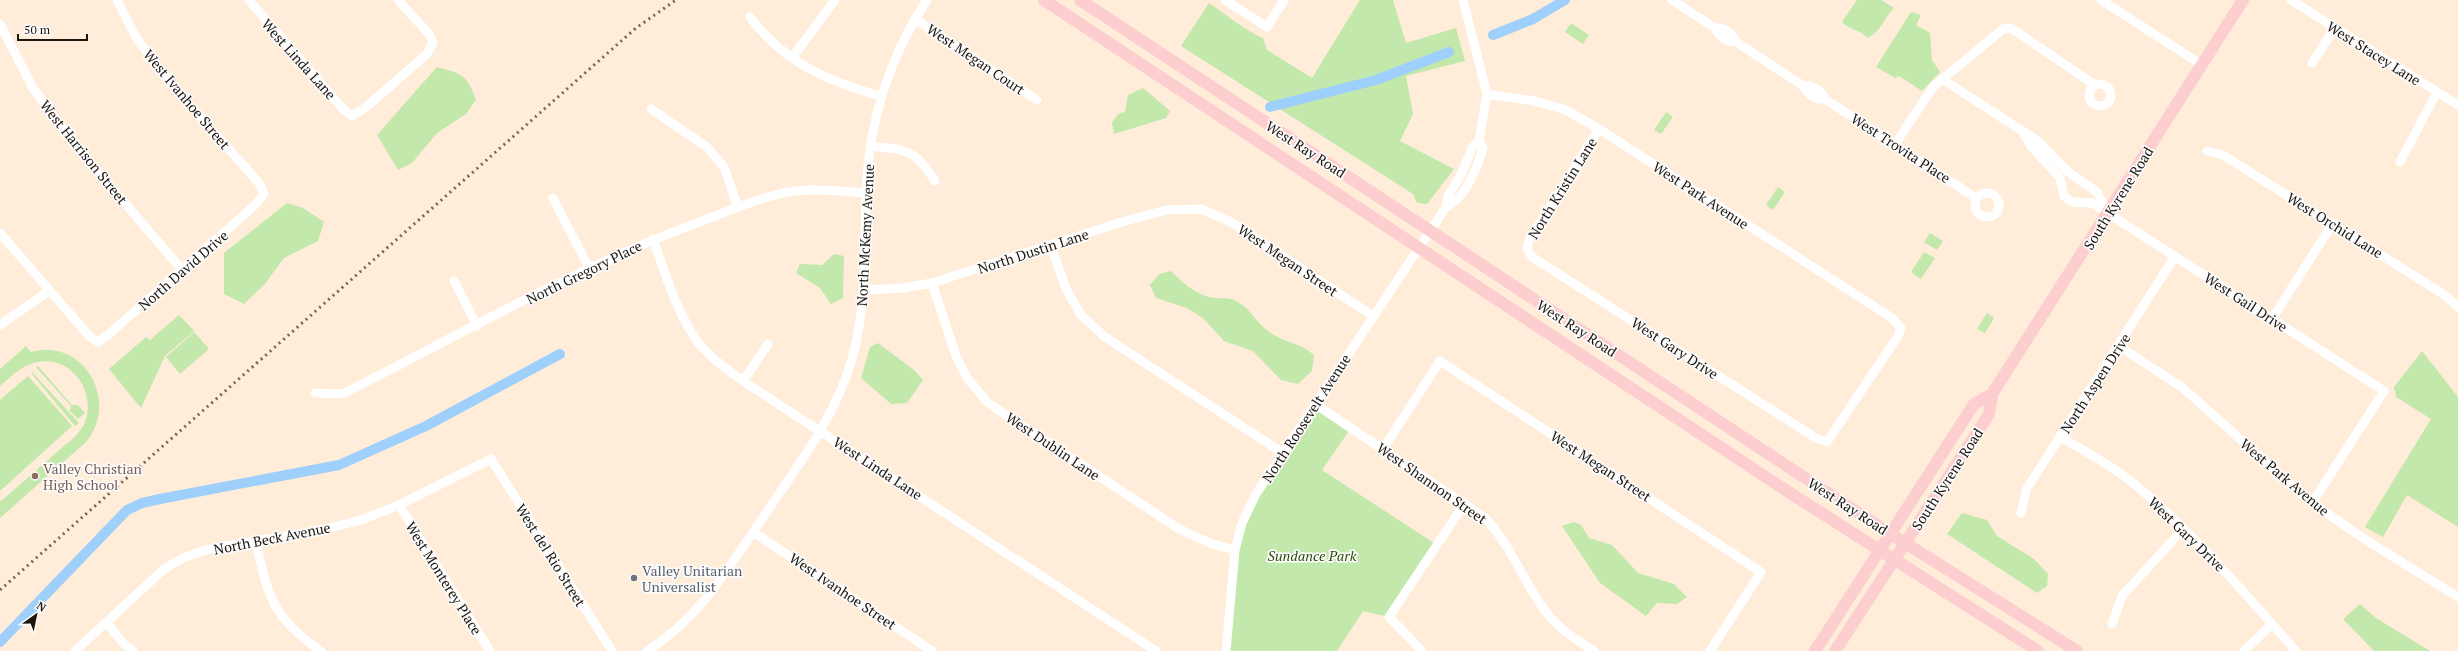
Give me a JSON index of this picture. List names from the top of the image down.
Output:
{
  "streets": {
    "main road": ["West Ray Road", "South Kyrene Road"],
    "street": [
      "West Stacey Lane",
      "West Linda Lane",
      "West Megan Court",
      "West Ivanhoe Street",
      "West Trovita Place",
      "West Harrison Street",
      "North Kristin Lane",
      "West Park Avenue",
      "West Orchid Lane",
      "North McKemy Avenue",
      "North Dustin Lane",
      "West Megan Street",
      "North David Drive",
      "North Gregory Place",
      "West Gail Drive",
      "West Gary Drive",
      "North Aspen Drive",
      "North Roosevelt Avenue",
      "West Dublin Lane",
      "West Shannon Street",
      "North Beck Avenue",
      "West del Rio Street",
      "West Monterey Place"
    ]
  },
  "crossings": [
    ["West Linda Lane", "North McKemy Avenue"],
    ["West Linda Lane", "North Gregory Place"],
    ["West Megan Court", "North McKemy Avenue"],
    ["West Ivanhoe Street", "North McKemy Avenue"],
    ["West Ivanhoe Street", "North David Drive"],
    ["West Ray Road", "South Kyrene Road"],
    ["West Ray Road", "North Roosevelt Avenue"],
    ["West Harrison Street", "North David Drive"],
    ["North Kristin Lane", "West Park Avenue"],
    ["North Kristin Lane", "West Gary Drive"],
    ["West Park Avenue", "West Gail Drive"],
    ["West Park Avenue", "West Gary Drive"],
    ["West Park Avenue", "North Aspen Drive"],
    ["West Park Avenue", "North Roosevelt Avenue"],
    ["South Kyrene Road", "West Gail Drive"],
    ["North McKemy Avenue", "North Dustin Lane"],
    ["North McKemy Avenue", "North Gregory Place"],
    ["North Dustin Lane", "West Megan Street"],
    ["North Dustin Lane", "West Dublin Lane"],
    ["West Megan Street", "North Roosevelt Avenue"],
    ["West Megan Street", "West Shannon Street"],
    ["West Gail Drive", "North Aspen Drive"],
    ["West Gary Drive", "North Aspen Drive"],
    ["North Roosevelt Avenue", "West Dublin Lane"],
    ["North Roosevelt Avenue", "West Shannon Street"],
    ["North Beck Avenue", "West del Rio Street"],
    ["North Beck Avenue", "West Monterey Place"]
  ],
  "parks": ["Sundance Park"],
  "places": ["Valley Christian High School", "Valley Unitarian Universalist"],
  "scale_bar": "50 m",
  "north": "top right"
}
